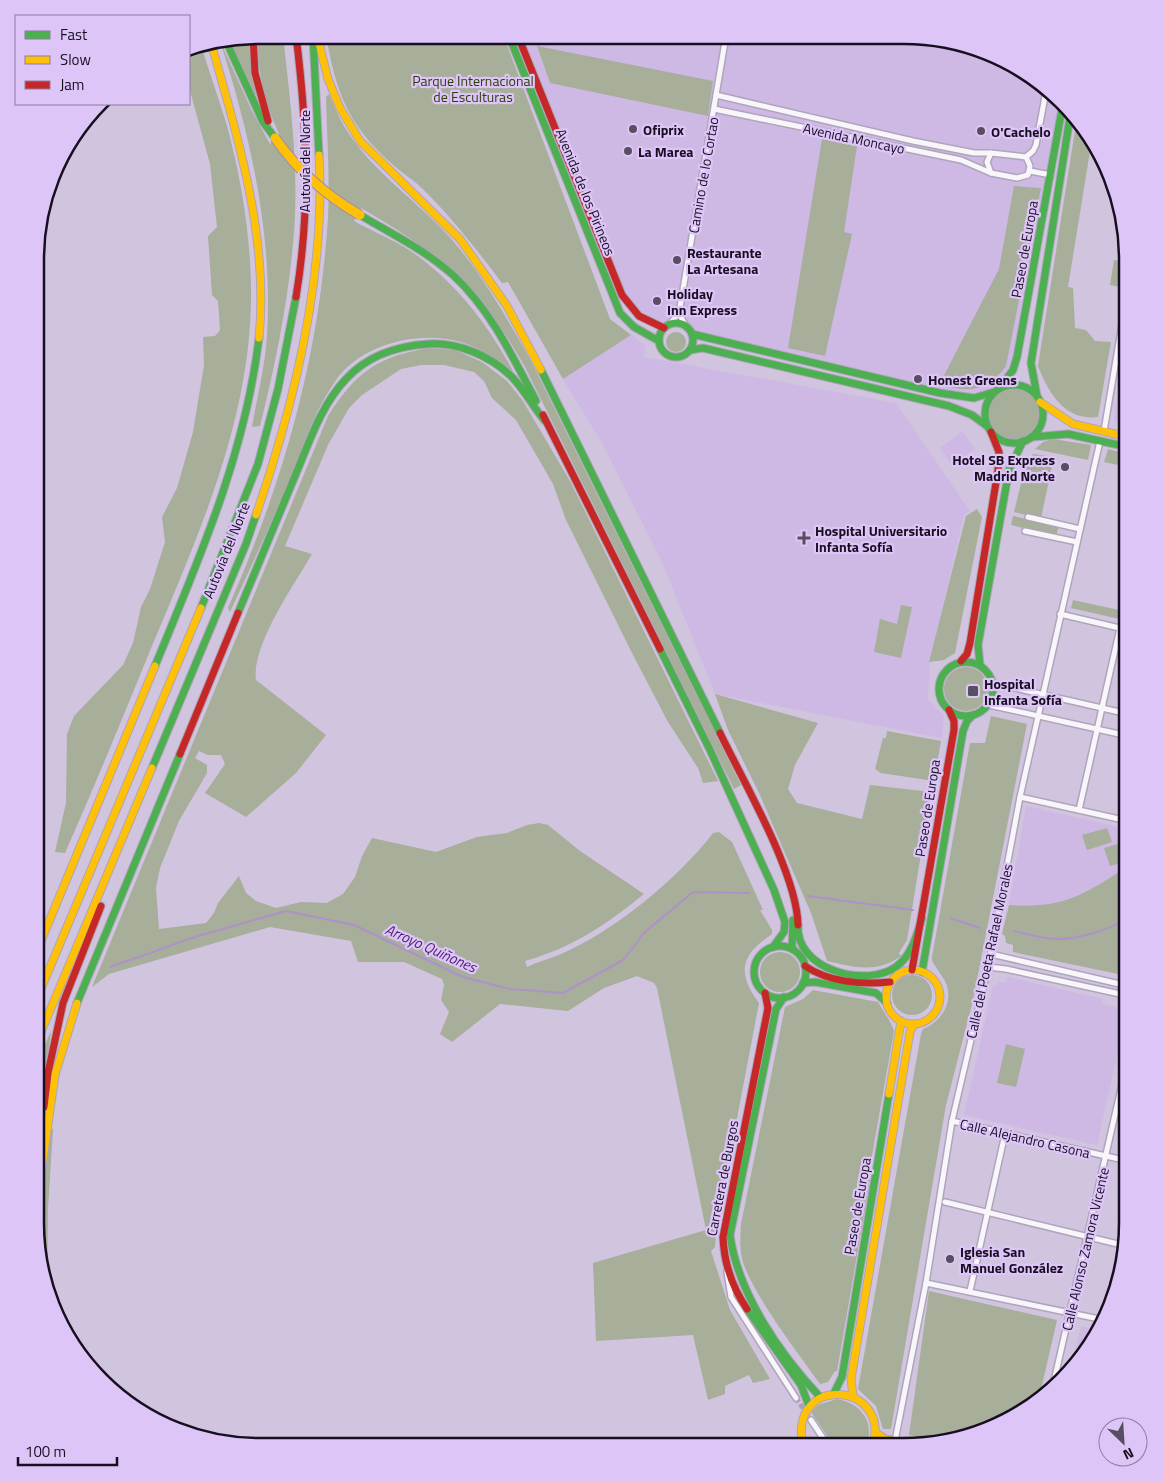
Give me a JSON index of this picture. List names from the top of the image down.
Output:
{
  "streets": {
    "main road": [
      "Autovía del Norte",
      "Avenida de los Pirineos",
      "Paseo de Europa",
      "Carretera de Burgos"
    ],
    "street": [
      "Avenida Moncayo",
      "Camino de lo Cortao",
      "Calle del Poeta Rafael Morales",
      "Calle Alejandro Casona",
      "Calle Alonso Zamora Vicente"
    ]
  },
  "crossings": [
    ["Avenida Moncayo", "Camino de lo Cortao"],
    ["Calle del Poeta Rafael Morales", "Calle Alejandro Casona"],
    ["Calle Alejandro Casona", "Calle Alonso Zamora Vicente"]
  ],
  "water": ["Arroyo Quiñones"],
  "parks": ["Parque Internacional de Esculturas"],
  "places": {
    "other": [
      "Ofiprix",
      "O'Cachelo",
      "La Marea",
      "Restaurante La Artesana",
      "Holiday Inn Express",
      "Honest Greens",
      "Hotel SB Express Madrid Norte",
      "Iglesia San Manuel González"
    ],
    "health": ["Hospital Universitario Infanta Sofía"],
    "transit": ["Hospital Infanta Sofía"]
  },
  "legend": ["Fast", "Slow", "Jam"],
  "scale_bar": "100 m",
  "north": "bottom right"
}
